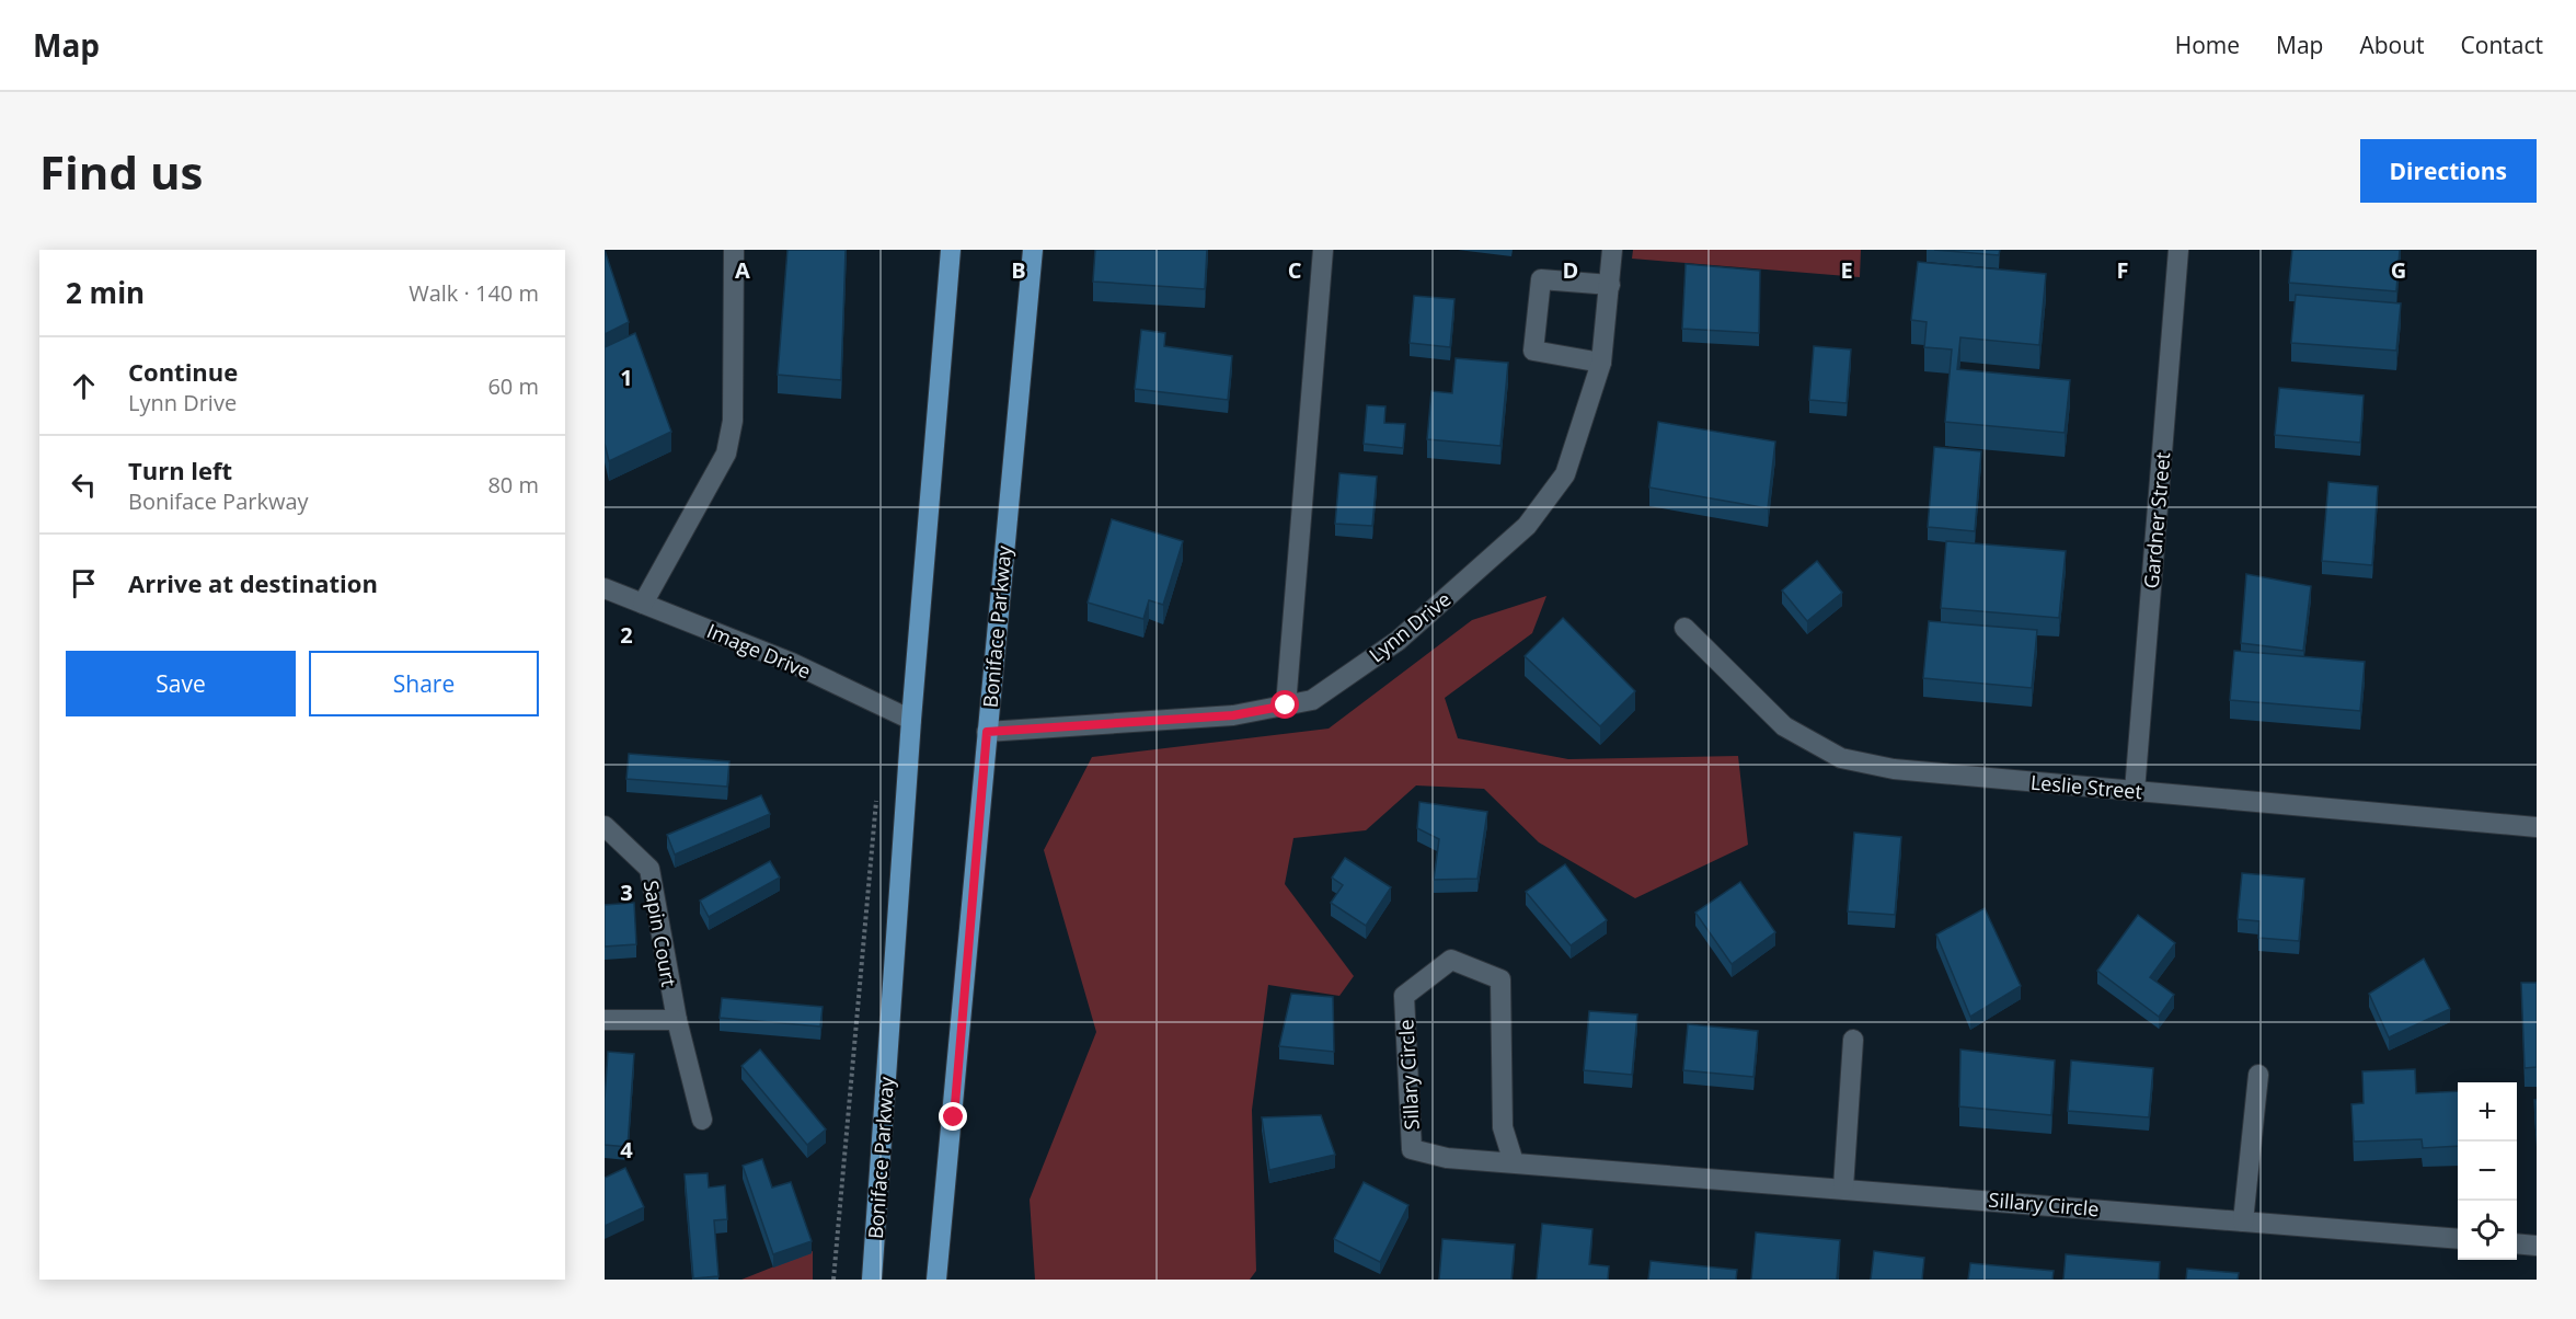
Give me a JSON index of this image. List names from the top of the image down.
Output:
{
  "streets": {
    "main road": ["Boniface Parkway"],
    "street": [
      "Gardner Street",
      "Lynn Drive",
      "Image Drive",
      "Leslie Street",
      "Sapin Court",
      "Sillary Circle"
    ]
  },
  "crossings": [
    ["Gardner Street", "Leslie Street"],
    ["Boniface Parkway", "Lynn Drive"],
    ["Boniface Parkway", "Image Drive"]
  ],
  "page": {
    "header": "Map",
    "nav": [
      "Home",
      "Map",
      "About",
      "Contact"
    ],
    "buttons": [
      "Directions",
      ["Save", "Share"]
    ],
    "title": "Find us",
    "heading": ["2 min", "Walk · 140 m"],
    "list": [
      ["Continue", "Lynn Drive", "60 m"],
      ["Turn left", "Boniface Parkway", "80 m"],
      "Arrive at destination"
    ],
    "map_buttons": ["+", "−"]
  },
  "grid": {
    "columns": [
      "A",
      "B",
      "C",
      "D",
      "E",
      "F",
      "G"
    ],
    "rows": [
      "1",
      "2",
      "3",
      "4"
    ]
  }
}
